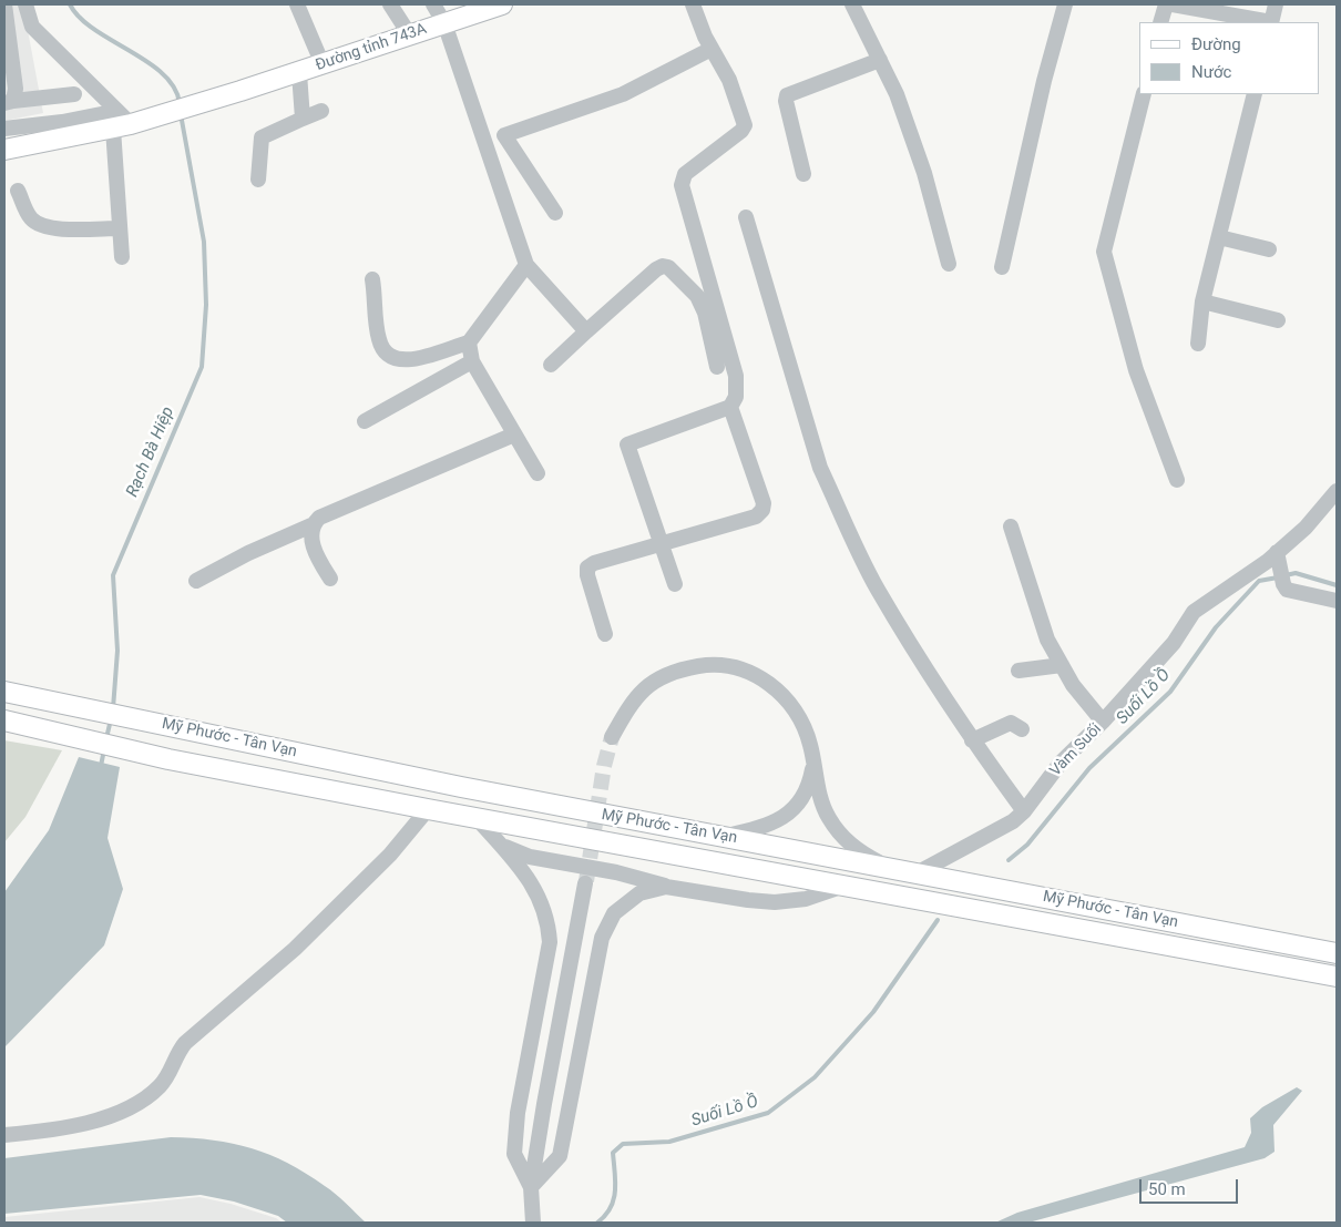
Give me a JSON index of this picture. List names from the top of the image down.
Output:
{
  "streets": {
    "main road": ["Đường tỉnh 743A", "Mỹ Phước - Tân Vạn"],
    "street": ["Vàm Suối"]
  },
  "crossings": [
    ["Mỹ Phước - Tân Vạn", "Vàm Suối"]
  ],
  "water": ["Rạch Bà Hiệp", "Suối Lồ Ồ"],
  "legend": ["Đường", "Nước"],
  "scale_bar": "50 m"
}
